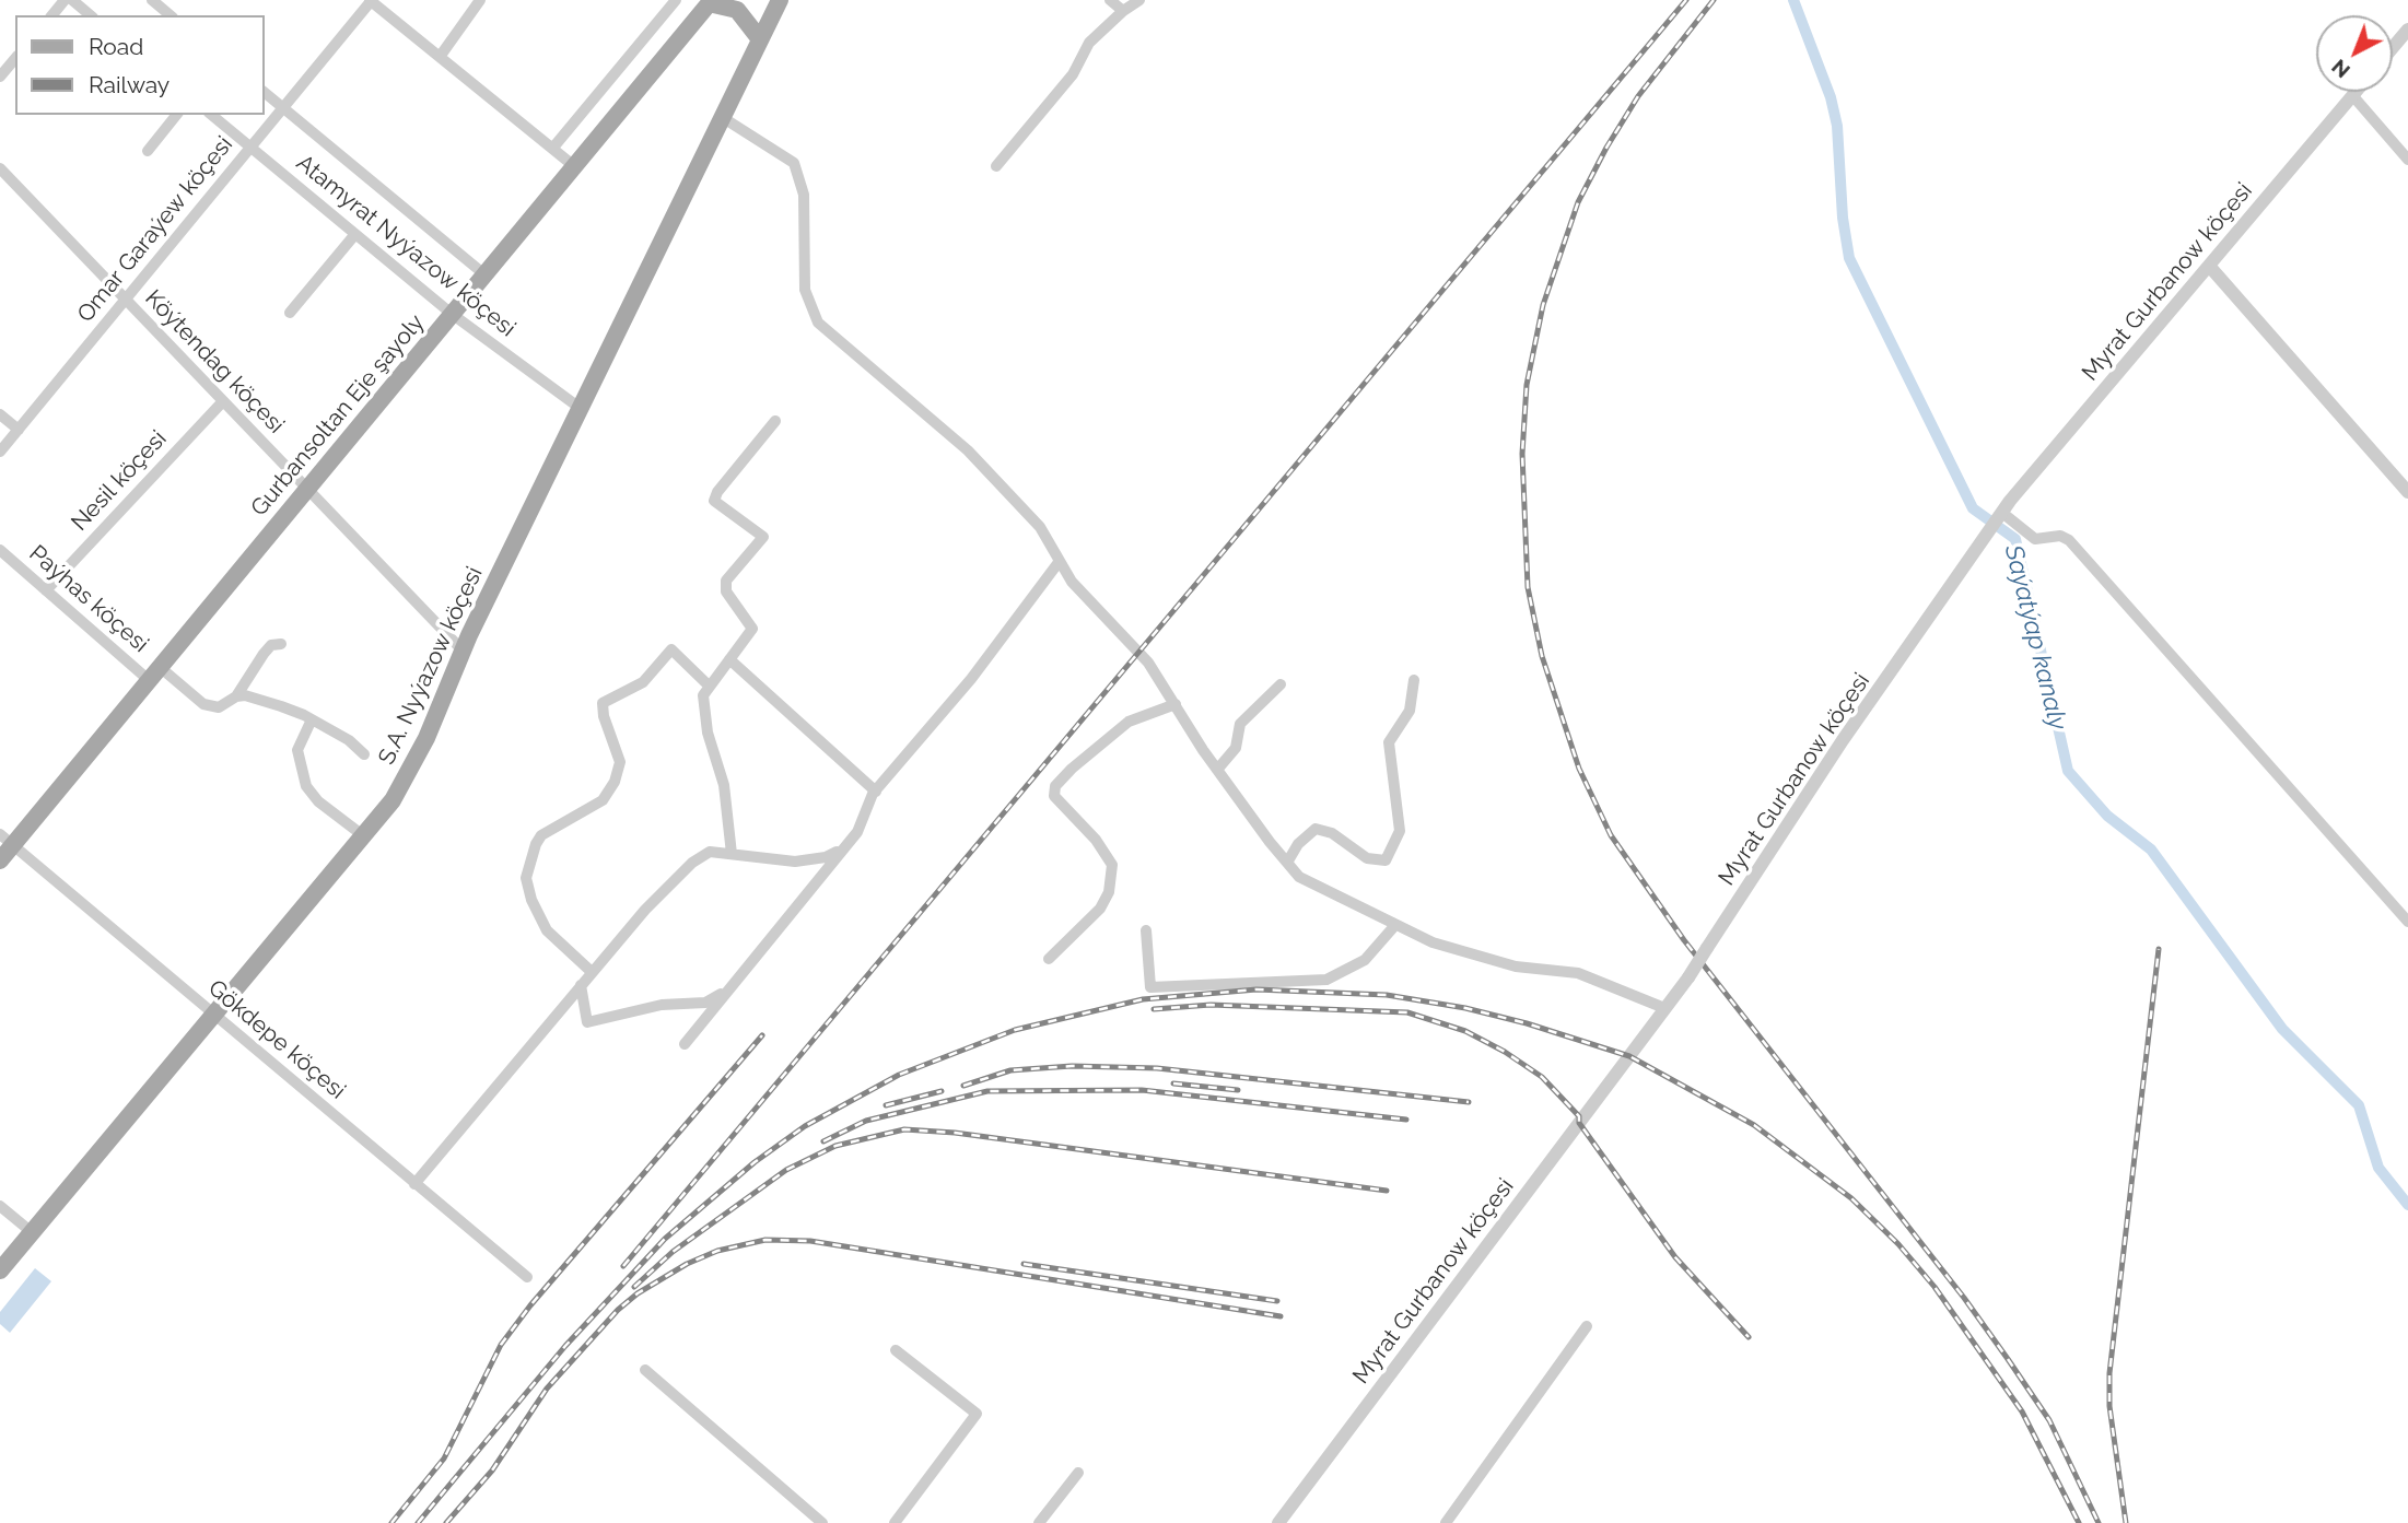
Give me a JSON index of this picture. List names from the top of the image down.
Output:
{
  "streets": {
    "main road": ["Gurbansoltan Eje şayoly", "S.A. Nyýazow köçesi"],
    "street": [
      "Omar Garaýew köçesi",
      "Atamyrat Nyýazow köçesi",
      "Myrat Gurbanow köçesi",
      "Köýtendag köçesi",
      "Nesil köçesi",
      "Paýhas köçesi",
      "Gökdepe köçesi"
    ]
  },
  "crossings": [
    ["Omar Garaýew köçesi", "Atamyrat Nyýazow köçesi"],
    ["Omar Garaýew köçesi", "Köýtendag köçesi"],
    ["Atamyrat Nyýazow köçesi", "Gurbansoltan Eje şayoly"],
    ["Atamyrat Nyýazow köçesi", "S.A. Nyýazow köçesi"],
    ["Köýtendag köçesi", "Gurbansoltan Eje şayoly"],
    ["Köýtendag köçesi", "Nesil köçesi"],
    ["Köýtendag köçesi", "S.A. Nyýazow köçesi"],
    ["Gurbansoltan Eje şayoly", "Paýhas köçesi"],
    ["Gurbansoltan Eje şayoly", "Gökdepe köçesi"],
    ["Nesil köçesi", "Paýhas köçesi"],
    ["S.A. Nyýazow köçesi", "Gökdepe köçesi"]
  ],
  "water": ["Saýatýap kanaly"],
  "legend": ["Road", "Railway"],
  "north": "bottom left"
}
